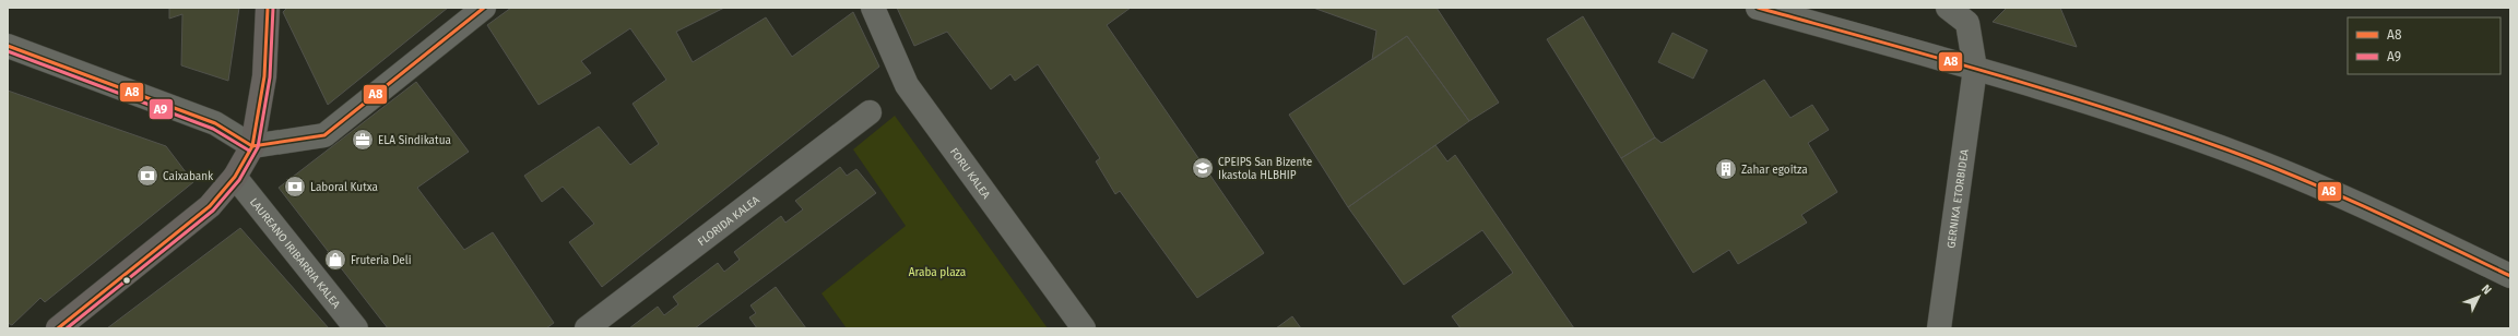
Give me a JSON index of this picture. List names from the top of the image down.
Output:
{
  "streets": {
    "street": [
      "FORU KALEA",
      "GERNIKA ETORBIDEA",
      "FLORIDA KALEA",
      "LAUREANO IRIBARRIA KALEA"
    ]
  },
  "parks": ["Araba plaza"],
  "places": {
    "office": ["ELA Sindikatua"],
    "school or university": ["CPEIPS San Bizente Ikastola HLBHIP"],
    "building": ["Zahar egoitza"],
    "bank": ["Caixabank", "Laboral Kutxa"],
    "shop": ["Fruteria Deli"]
  },
  "lines": ["transit line A8", "transit line A9"],
  "legend": ["A8", "A9"],
  "north": "top right"
}
